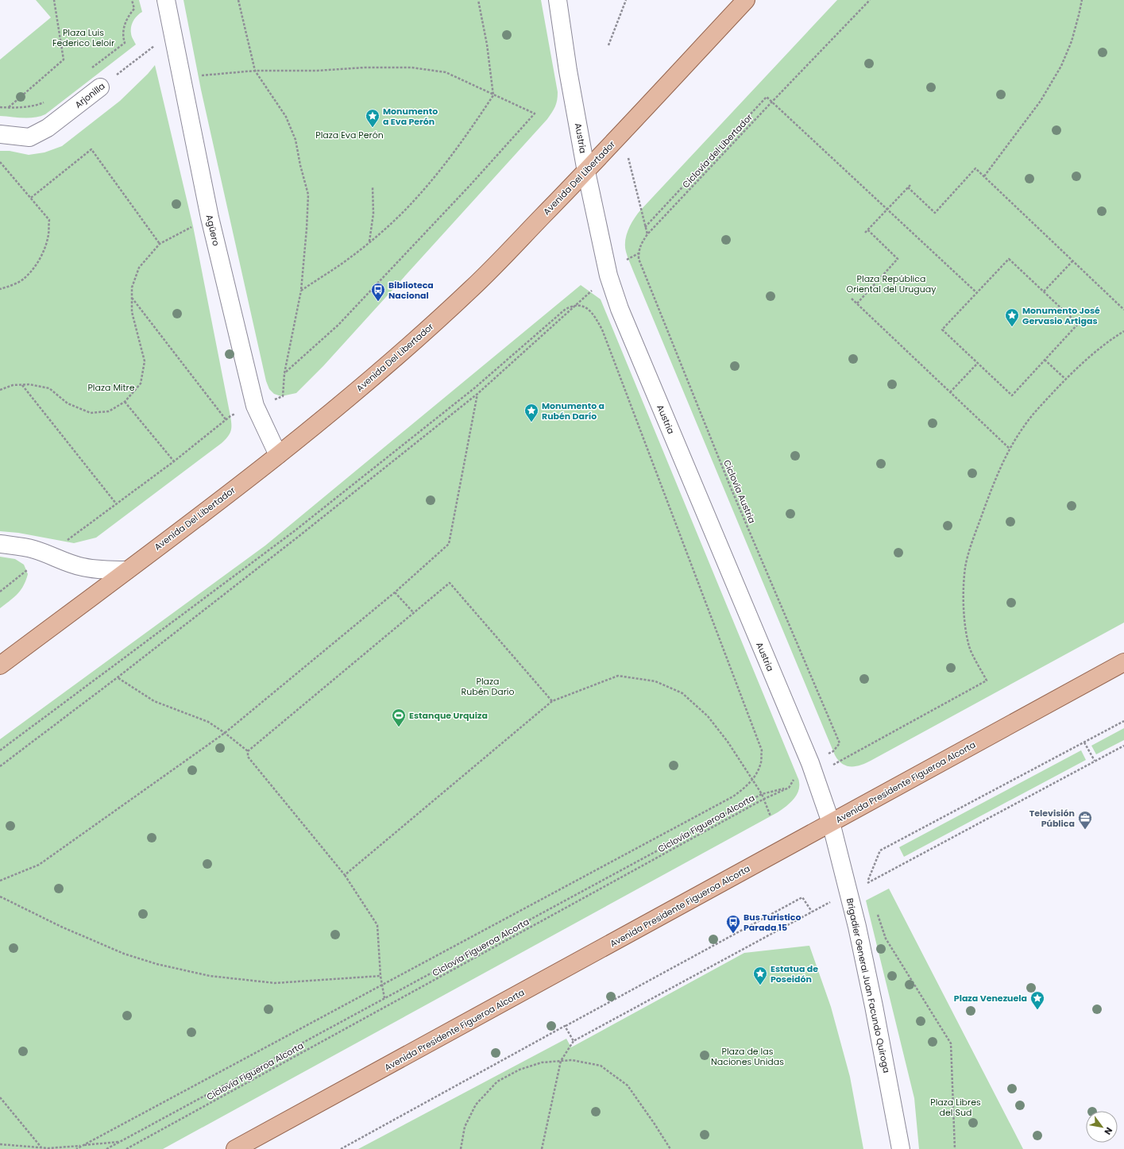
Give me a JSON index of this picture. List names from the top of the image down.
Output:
{
  "streets": {
    "main road": ["Avenida Del Libertador", "Avenida Presidente Figueroa Alcorta"],
    "street": [
      "Arjonilla",
      "Austria",
      "Agüero",
      "Brigadier General Juan Facundo Quiroga"
    ],
    "path": ["Ciclovía del Libertador", "Ciclovía Austria", "Ciclovía Figueroa Alcorta"]
  },
  "crossings": [
    ["Arjonilla", "Agüero"],
    ["Austria", "Avenida Del Libertador"],
    ["Austria", "Ciclovía Austria"],
    ["Austria", "Avenida Presidente Figueroa Alcorta"],
    ["Austria", "Brigadier General Juan Facundo Quiroga"],
    ["Avenida Del Libertador", "Agüero"],
    ["Avenida Presidente Figueroa Alcorta", "Brigadier General Juan Facundo Quiroga"]
  ],
  "parks": [
    "Plaza Luis Federico Leloir",
    "Plaza Eva Perón",
    "Plaza República Oriental del Uruguay",
    "Plaza Mitre",
    "Plaza Rubén Darío",
    "Plaza de las Naciones Unidas",
    "Plaza Libres del Sud"
  ],
  "places": {
    "place": [
      "Monumento a Eva Perón",
      "Monumento José Gervasio Artigas",
      "Monumento a Rubén Darío",
      "Estatua de Poseidón",
      "Plaza Venezuela"
    ],
    "bus stop": ["Biblioteca Nacional", "Bus Turistico Parada 15"],
    "sports": ["Estanque Urquiza"],
    "office": ["Televisión Pública"]
  },
  "north": "bottom right"
}
